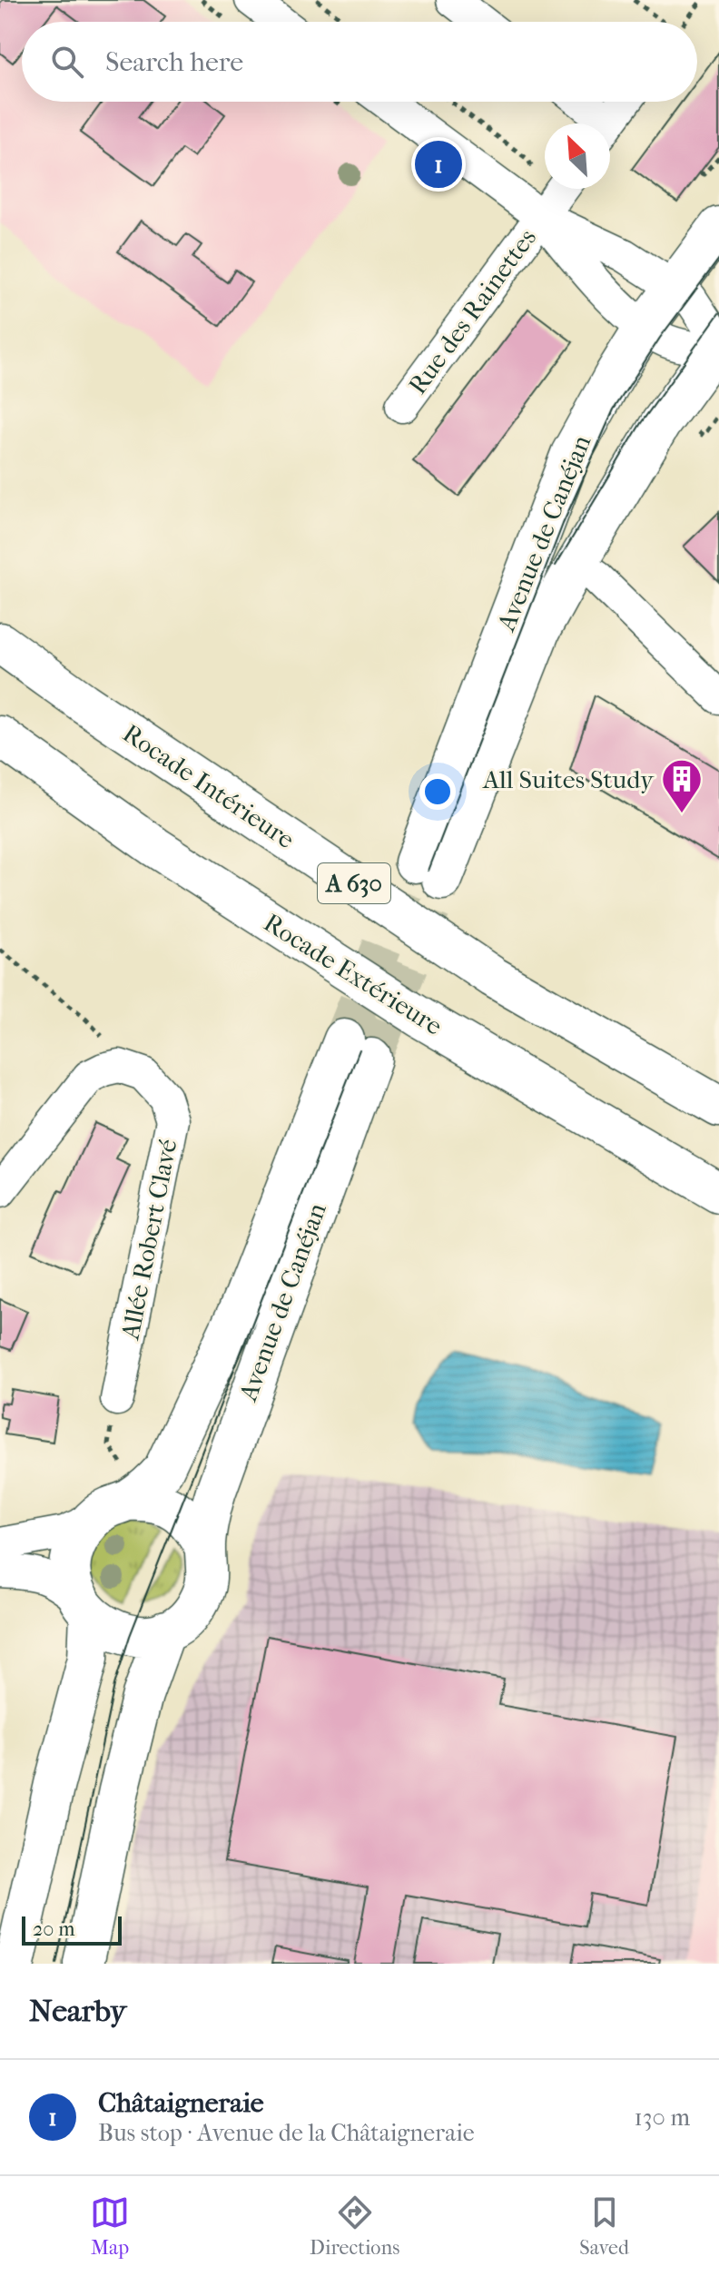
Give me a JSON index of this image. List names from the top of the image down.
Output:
{
  "streets": {
    "main road": [
      "Avenue de Canéjan",
      "Rocade Intérieure",
      "A 630",
      "Rocade Extérieure"
    ],
    "street": ["Rue des Rainettes", "Allée Robert Clavé"]
  },
  "places": {
    "building": ["All Suites Study"]
  },
  "scale_bar": "20 m",
  "north": "top left",
  "page": {
    "search": "Search here",
    "pins": "1",
    "scale": "20 m",
    "heading": "Nearby",
    "list": [
      {
        "mark": "1",
        "name": "Châtaigneraie",
        "note": "Bus stop · Avenue de la Châtaigneraie",
        "value": "130 m"
      }
    ],
    "nav": ["Map", "Directions", "Saved"]
  }
}
